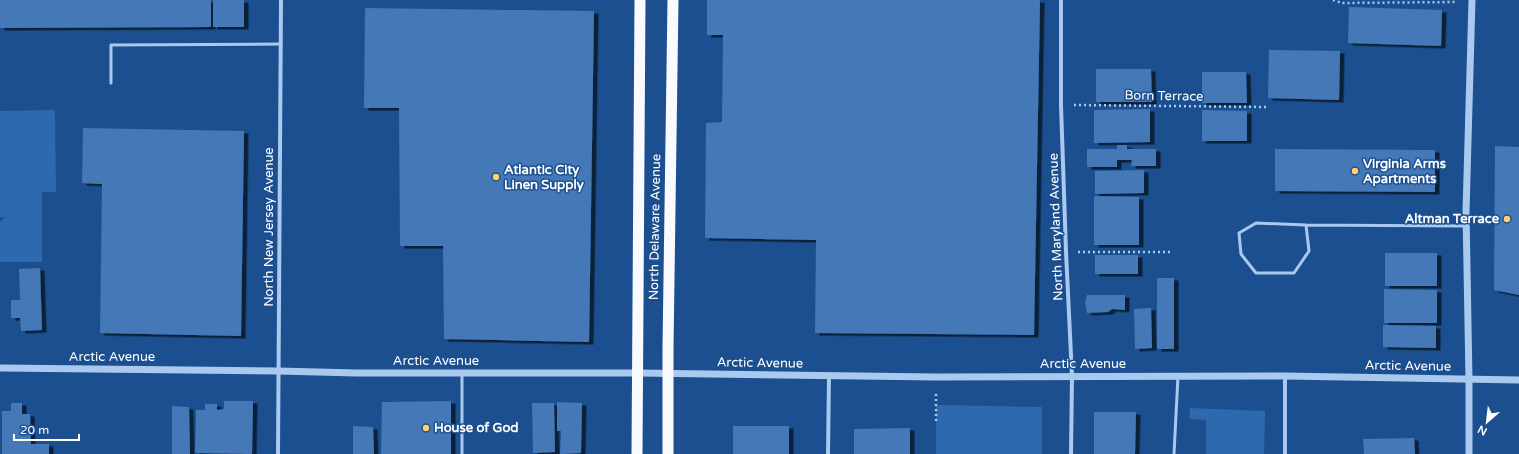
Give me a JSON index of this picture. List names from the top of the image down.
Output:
{
  "streets": {
    "highway": ["North Delaware Avenue"],
    "street": ["North New Jersey Avenue", "North Maryland Avenue", "Arctic Avenue"],
    "path": ["Born Terrace"]
  },
  "crossings": [
    ["Born Terrace", "North Maryland Avenue"],
    ["North New Jersey Avenue", "Arctic Avenue"],
    ["North Delaware Avenue", "Arctic Avenue"],
    ["North Maryland Avenue", "Arctic Avenue"]
  ],
  "places": [
    "Virginia Arms Apartments",
    "Atlantic City Linen Supply",
    "Altman Terrace",
    "House of God"
  ],
  "scale_bar": "20 m",
  "north": "bottom left"
}
